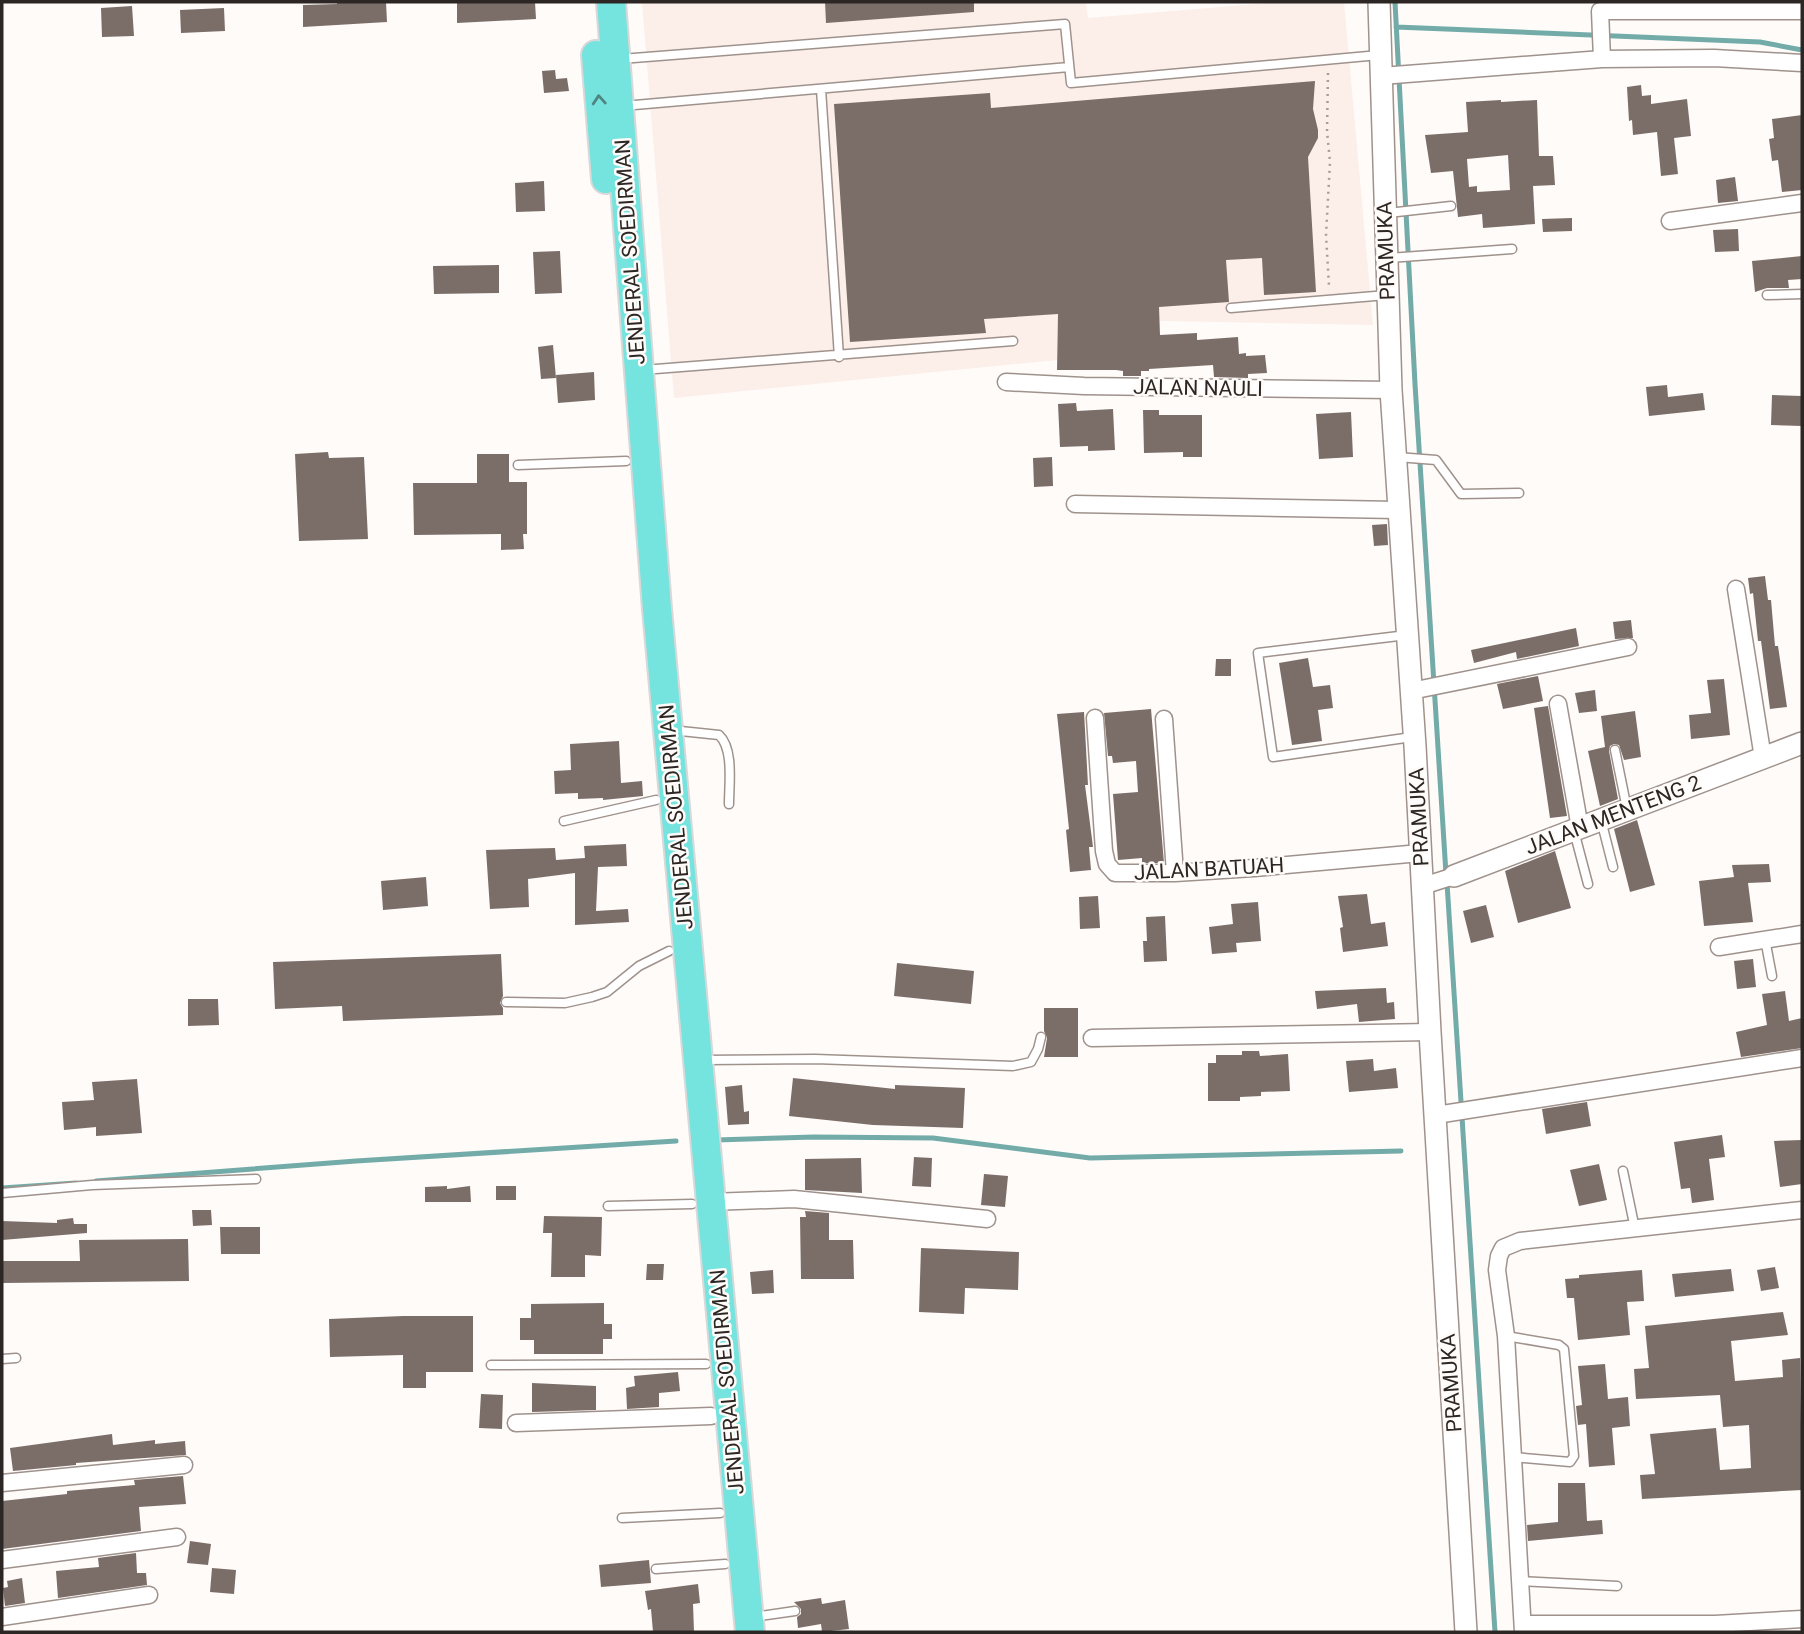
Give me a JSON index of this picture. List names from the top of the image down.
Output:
{
  "streets": {
    "highway": ["JENDERAL SOEDIRMAN"],
    "street": [
      "PRAMUKA",
      "JALAN NAULI",
      "JALAN MENTENG 2",
      "JALAN BATUAH"
    ]
  },
  "crossings": [
    ["PRAMUKA", "JALAN NAULI"],
    ["PRAMUKA", "JALAN MENTENG 2"],
    ["PRAMUKA", "JALAN BATUAH"]
  ]
}
